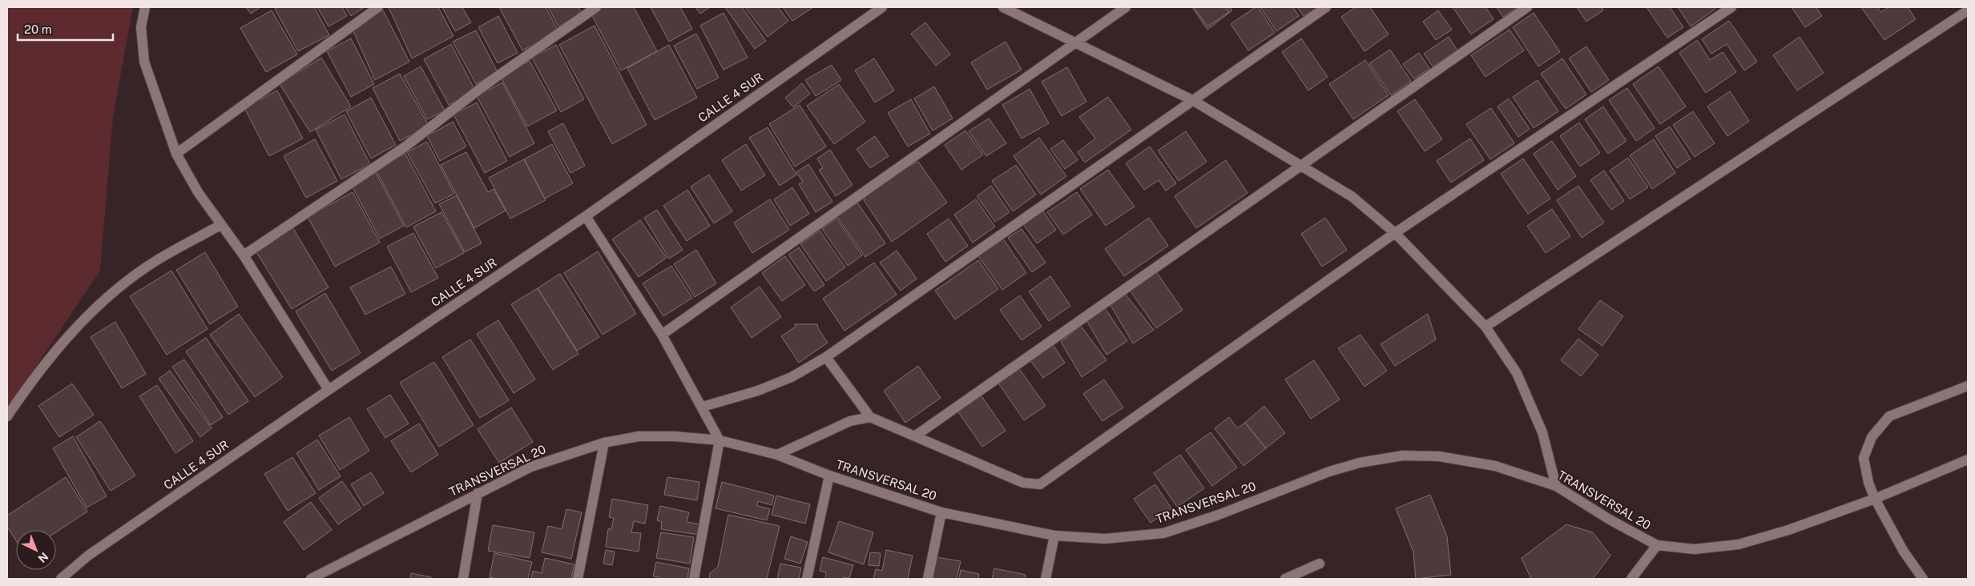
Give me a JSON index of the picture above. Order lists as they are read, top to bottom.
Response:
{
  "streets": {
    "street": ["CALLE 4 SUR", "TRANSVERSAL 20"]
  },
  "scale_bar": "20 m",
  "north": "bottom right"
}
